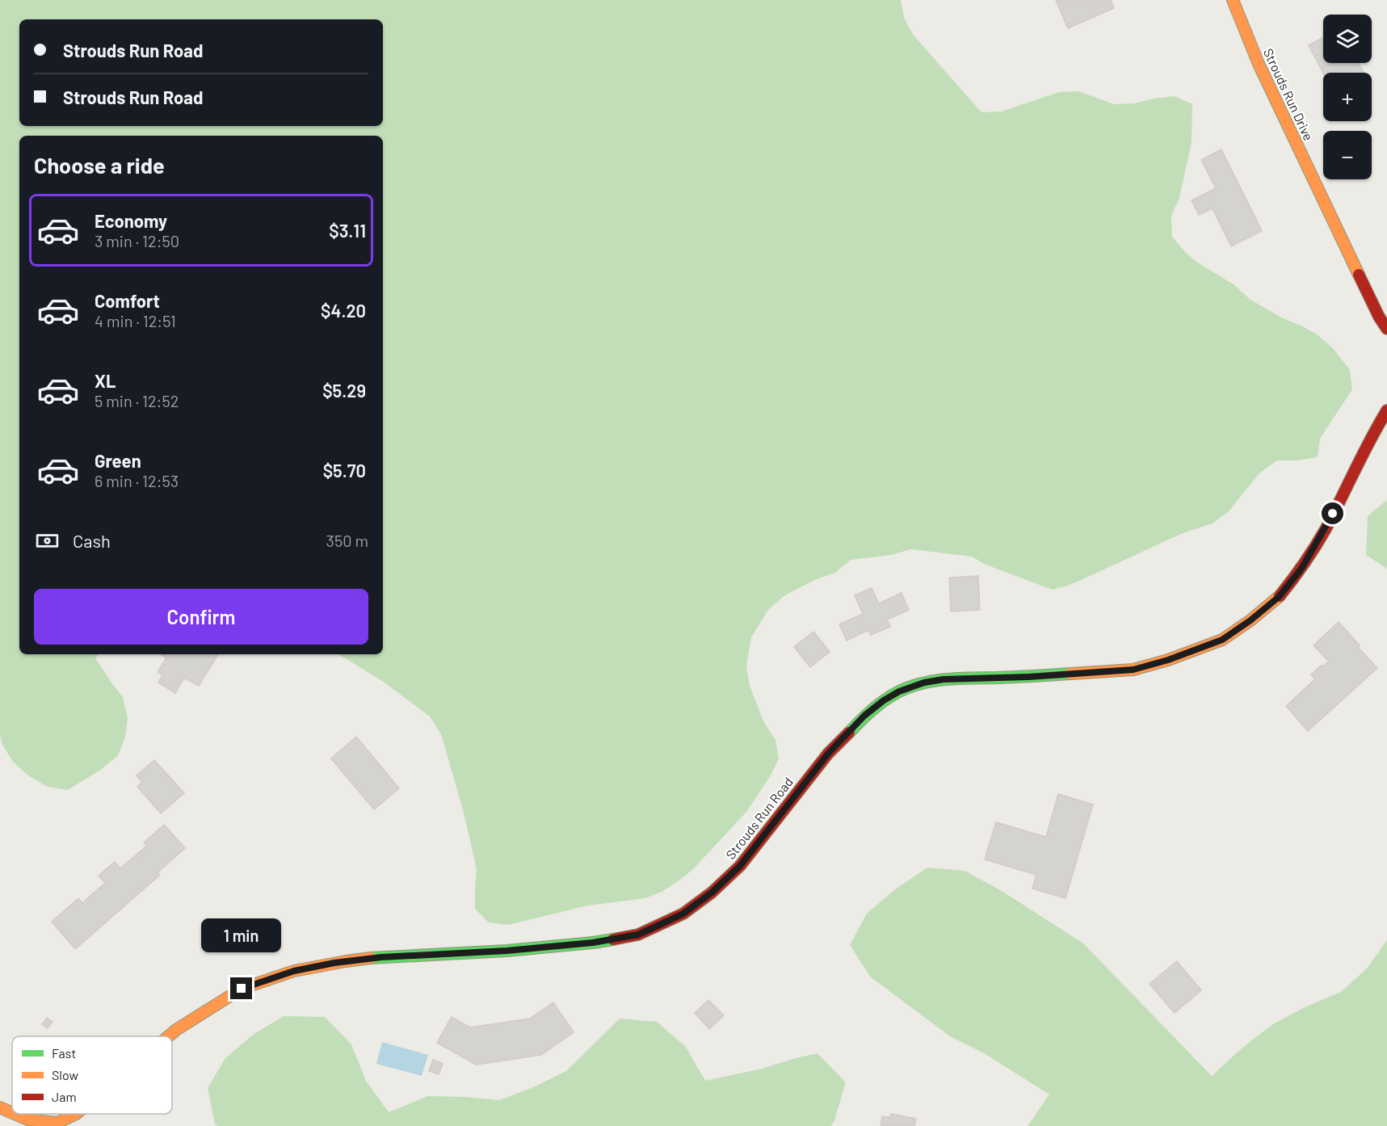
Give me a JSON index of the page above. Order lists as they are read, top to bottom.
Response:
{
  "streets": {
    "street": ["Strouds Run Drive", "Strouds Run Road"]
  },
  "legend": ["Fast", "Slow", "Jam"],
  "page": {
    "map_buttons": ["+", "−"],
    "banner": ["Strouds Run Road", "Strouds Run Road"],
    "heading": "Choose a ride",
    "list": [
      {
        "name": "Economy",
        "note": "3 min · 12:50",
        "value": "$3.11"
      },
      {
        "name": "Comfort",
        "note": "4 min · 12:51",
        "value": "$4.20"
      },
      {
        "name": "XL",
        "note": "5 min · 12:52",
        "value": "$5.29"
      },
      {
        "name": "Green",
        "note": "6 min · 12:53",
        "value": "$5.70"
      }
    ],
    "pay": ["Cash", "350 m"],
    "buttons": "Confirm",
    "bubble": "1 min"
  }
}
